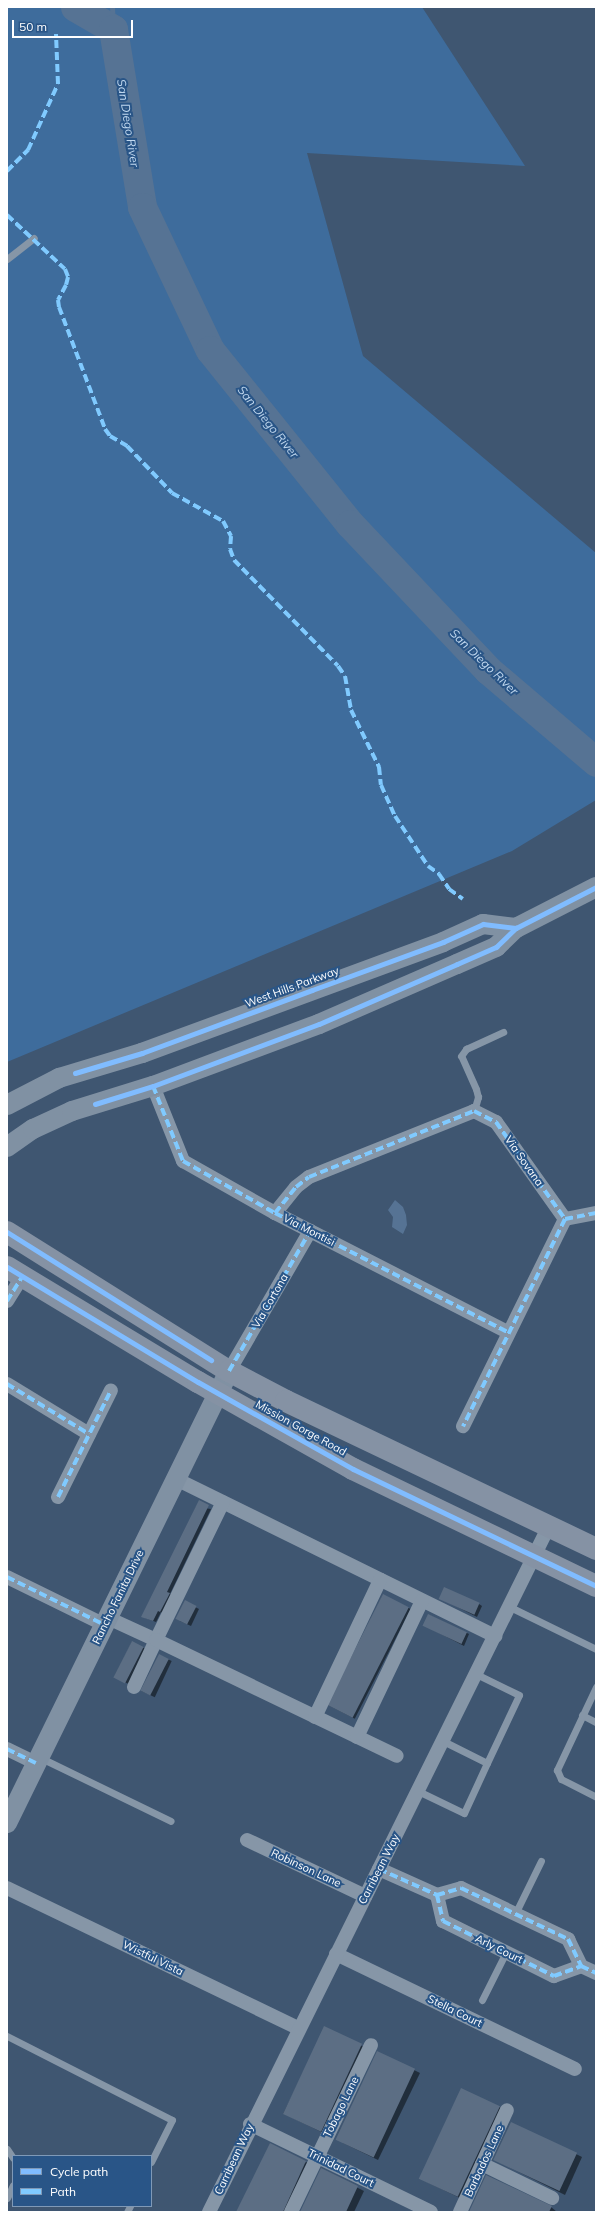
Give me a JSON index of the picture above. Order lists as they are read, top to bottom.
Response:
{
  "streets": {
    "main road": ["West Hills Parkway", "Mission Gorge Road", "Rancho Fanita Drive"],
    "street": [
      "Via Sovana",
      "Via Montisi",
      "Via Cortona",
      "Robinson Lane",
      "Carribean Way",
      "Arly Court",
      "Wistful Vista",
      "Stella Court",
      "Tobago Lane",
      "Barbados Lane",
      "Trinidad Court"
    ]
  },
  "crossings": [
    ["Via Montisi", "Via Cortona"],
    ["Via Cortona", "Mission Gorge Road"],
    ["Via Cortona", "Rancho Fanita Drive"],
    ["Mission Gorge Road", "Rancho Fanita Drive"],
    ["Mission Gorge Road", "Carribean Way"],
    ["Robinson Lane", "Carribean Way"],
    ["Carribean Way", "Wistful Vista"],
    ["Carribean Way", "Stella Court"],
    ["Carribean Way", "Trinidad Court"],
    ["Tobago Lane", "Trinidad Court"]
  ],
  "water": ["San Diego River"],
  "legend": ["Cycle path", "Path"],
  "scale_bar": "50 m"
}
